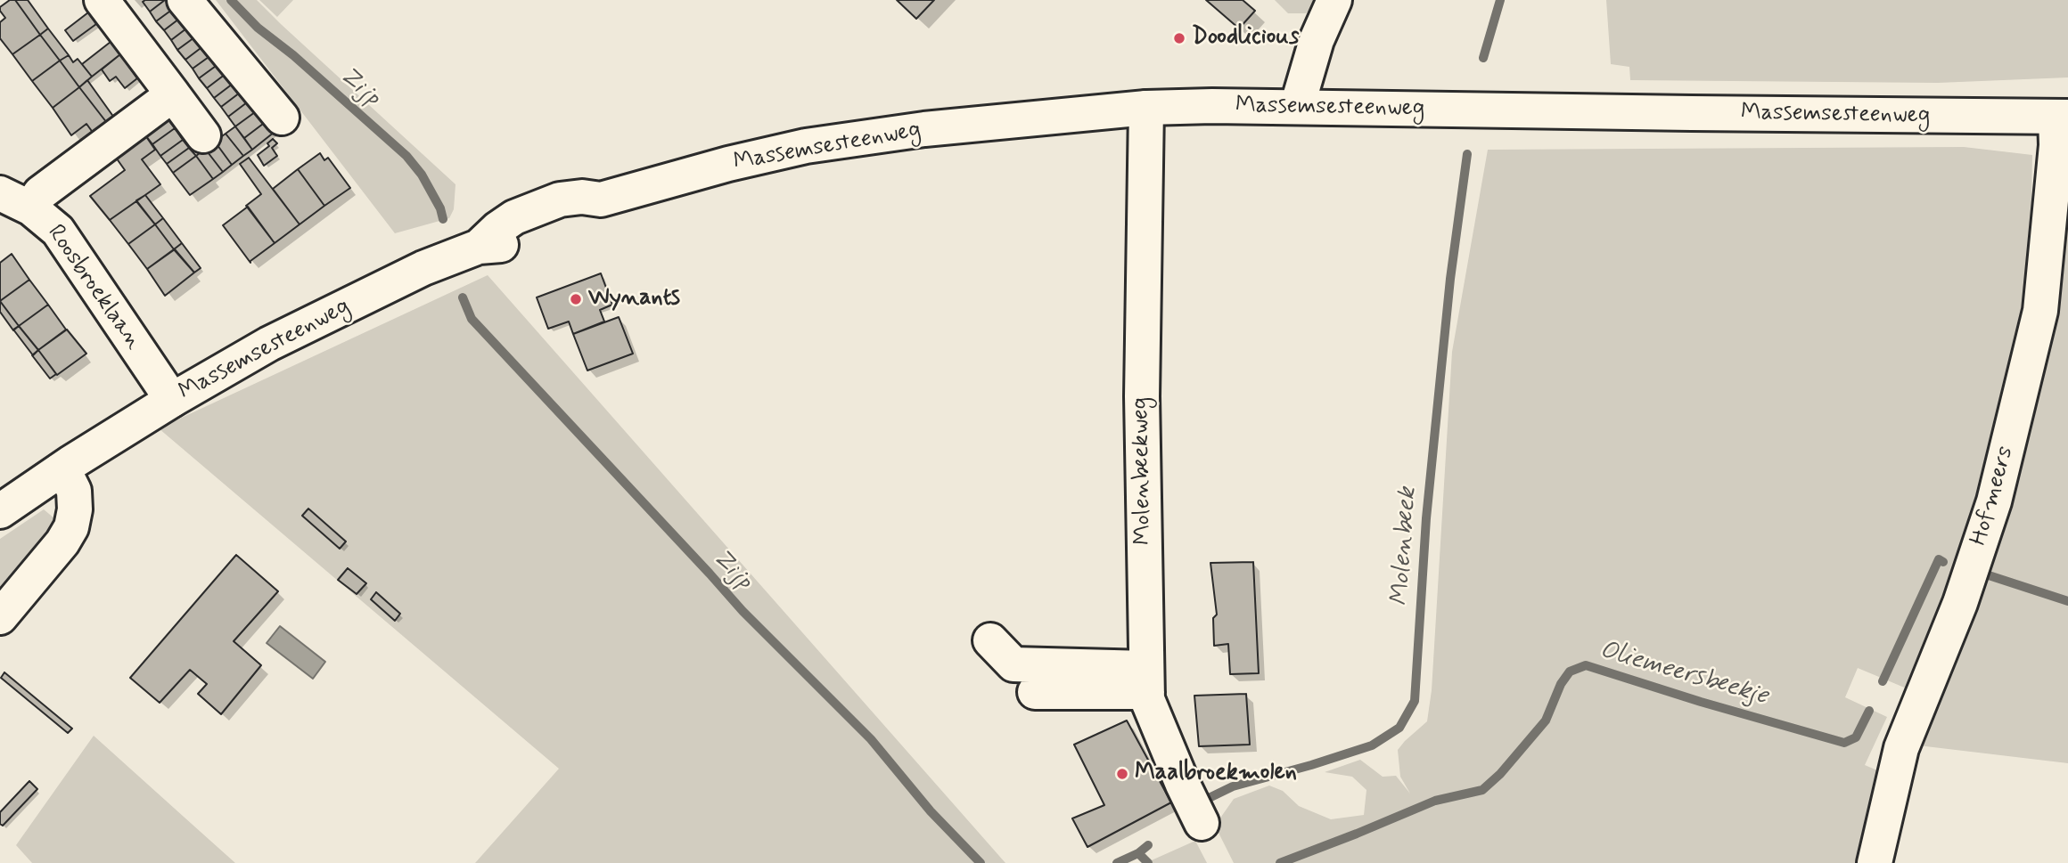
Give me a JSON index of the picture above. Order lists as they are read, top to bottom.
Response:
{
  "streets": {
    "street": [
      "Massemsesteenweg",
      "Roosbroeklaan",
      "Molenbeekweg",
      "Hofmeers"
    ]
  },
  "crossings": [
    ["Massemsesteenweg", "Roosbroeklaan"],
    ["Massemsesteenweg", "Molenbeekweg"],
    ["Massemsesteenweg", "Hofmeers"]
  ],
  "water": ["Zijp", "Molenbeek", "Oliemeersbeekje"],
  "places": ["Doodlicious", "Wynants", "Maalbroekmolen"]
}
